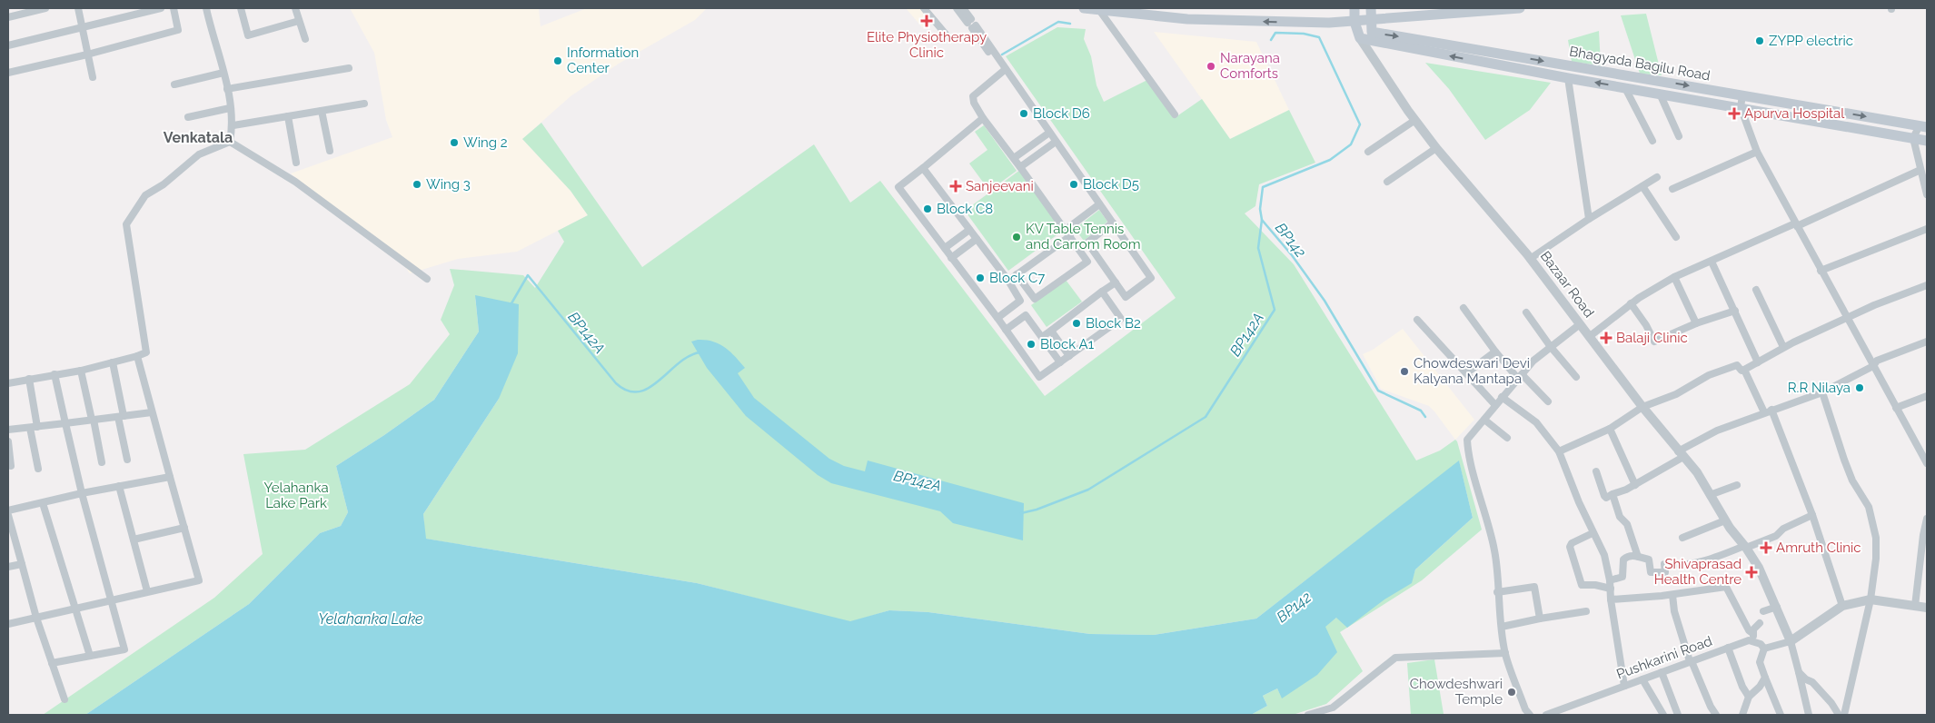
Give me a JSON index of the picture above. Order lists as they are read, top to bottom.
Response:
{
  "streets": {
    "main road": ["Bhagyada Bagilu Road"],
    "street": ["Bazaar Road", "Pushkarini Road"]
  },
  "crossings": [
    ["Bhagyada Bagilu Road", "Bazaar Road"]
  ],
  "districts": ["Venkatala"],
  "water": ["BP142", "BP142A", "Yelahanka Lake"],
  "parks": ["Yelahanka Lake Park"],
  "places": {
    "health": [
      "Elite Physiotherapy Clinic",
      "Apurva Hospital",
      "Sanjeevani",
      "Balaji Clinic",
      "Amruth Clinic",
      "Shivaprasad Health Centre"
    ],
    "other": [
      "ZYPP electric",
      "Information Center",
      "Narayana Comforts",
      "Block D6",
      "Wing 2",
      "Wing 3",
      "Block D5",
      "Block C8",
      "KV Table Tennis and Carrom Room",
      "Block C7",
      "Block B2",
      "Block A1",
      "Chowdeswari Devi Kalyana Mantapa",
      "R.R Nilaya",
      "Chowdeshwari Temple"
    ]
  }
}
